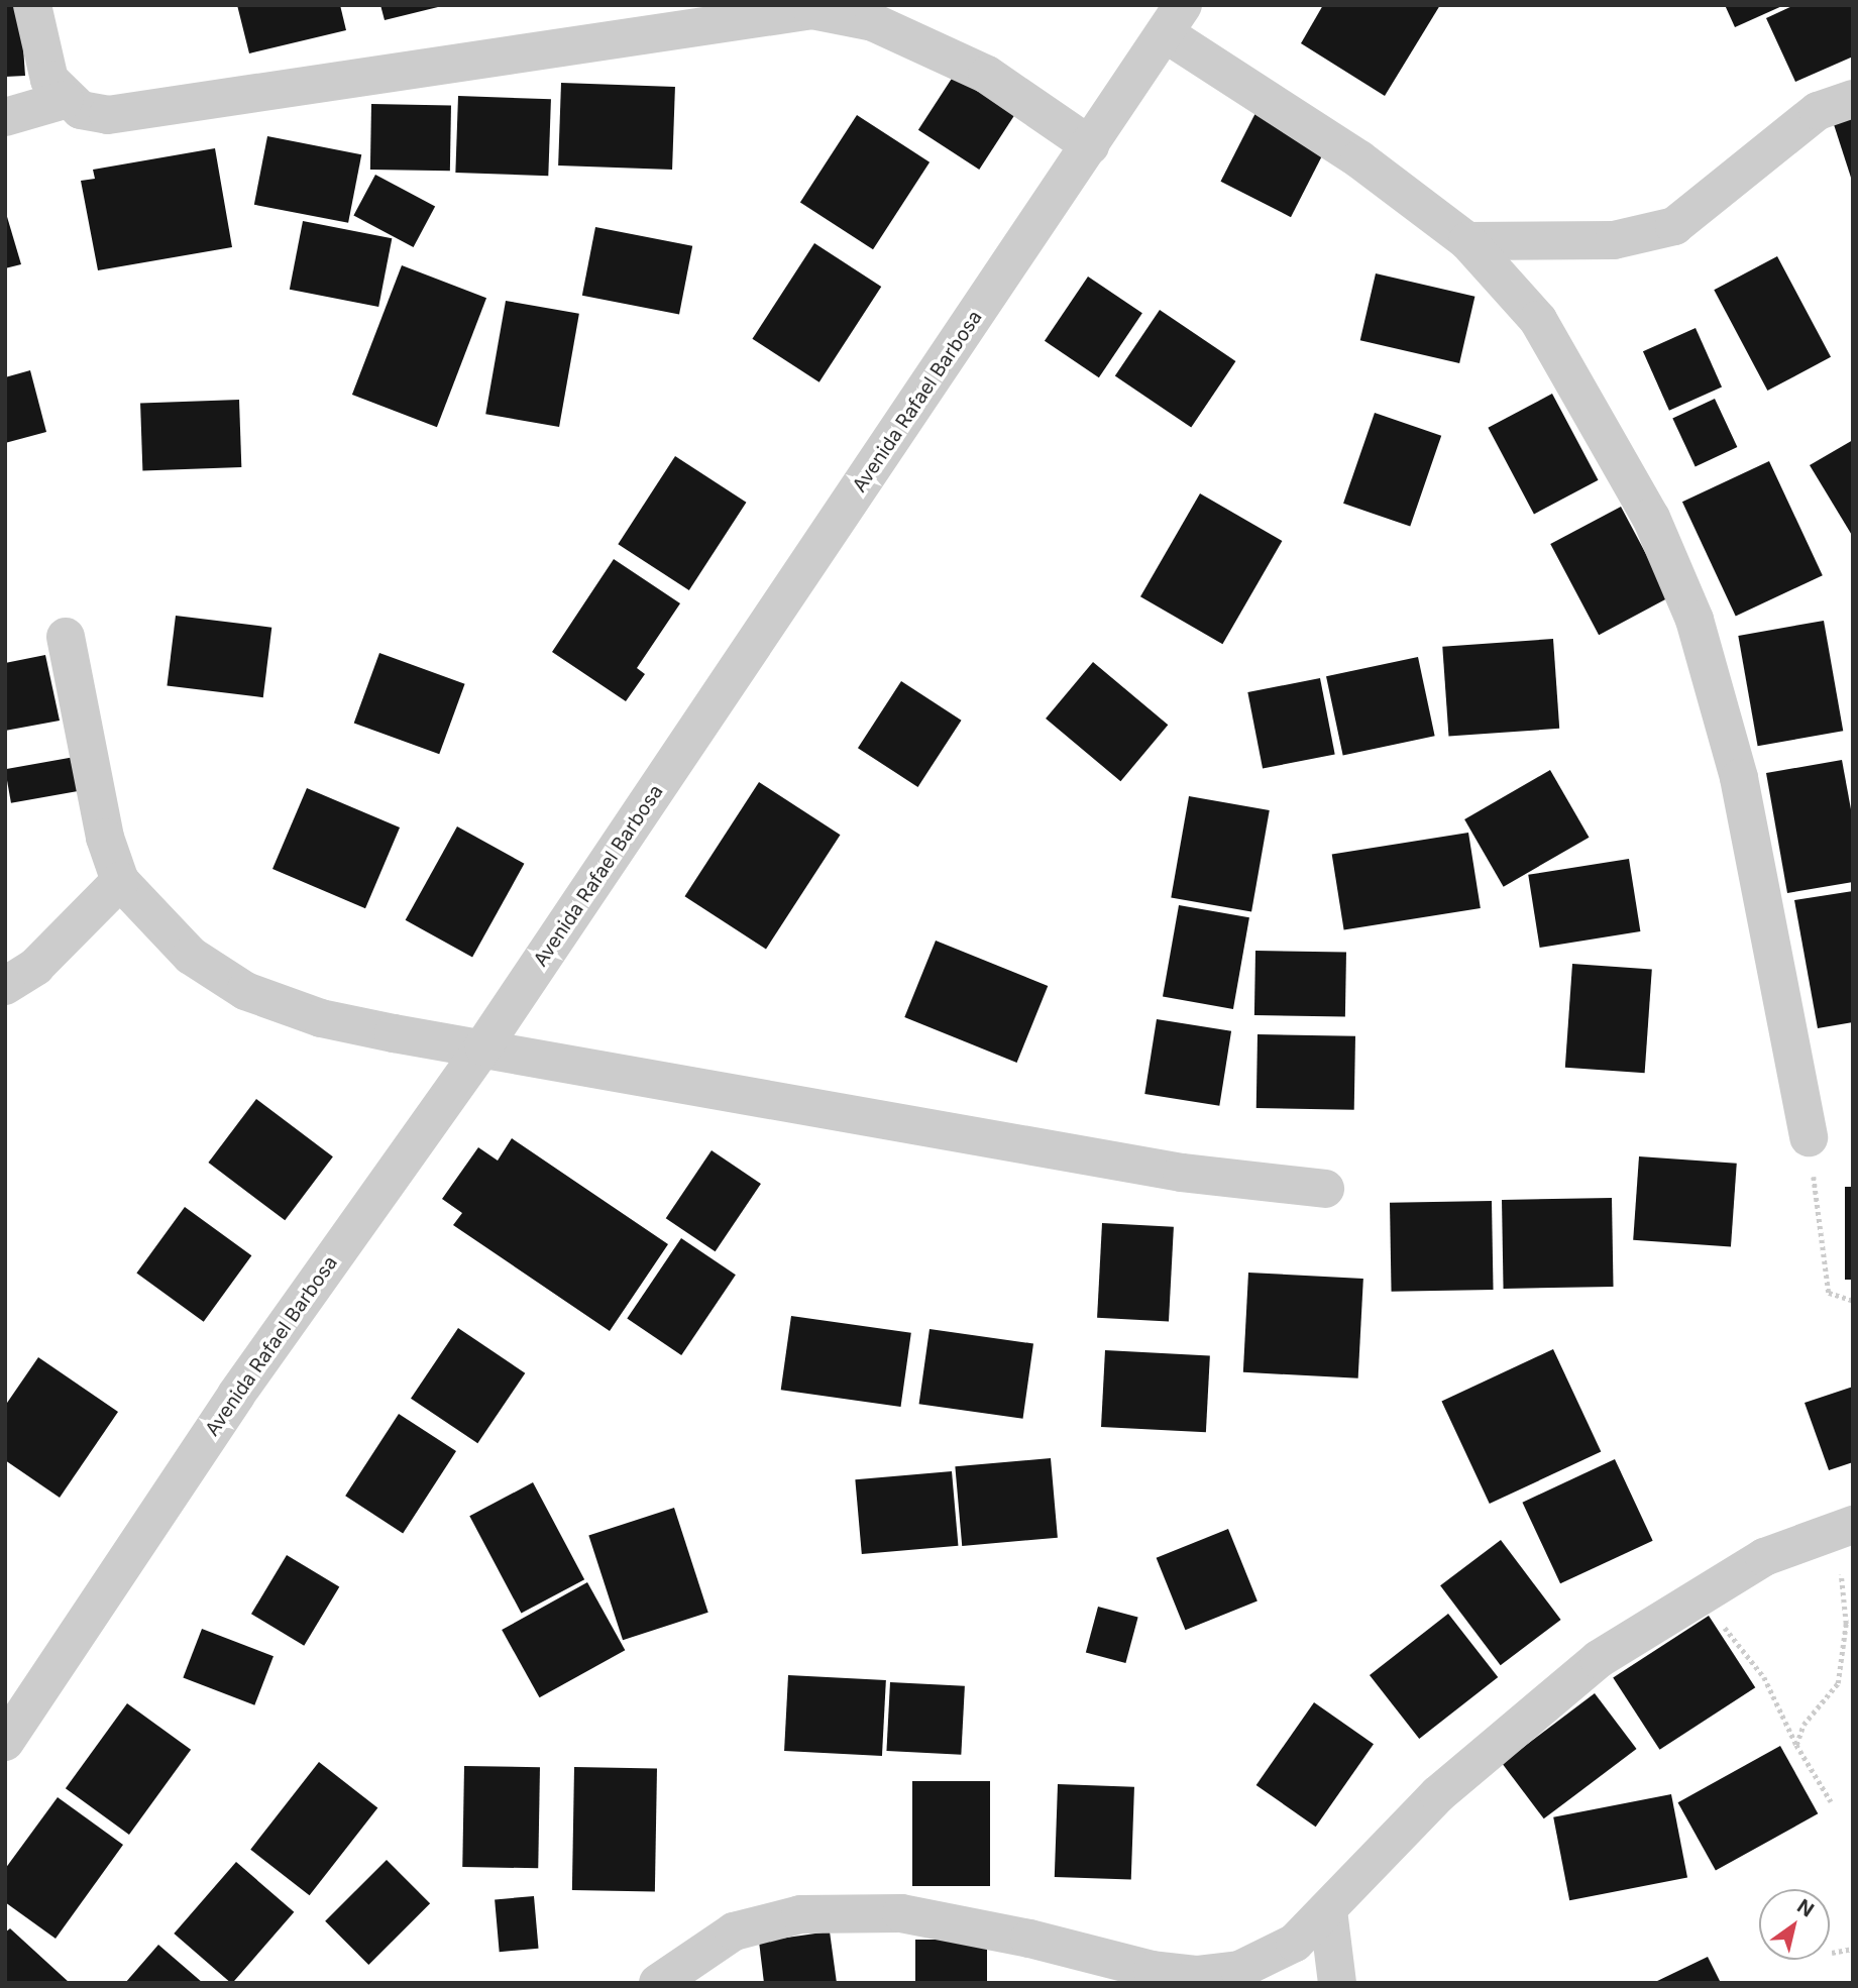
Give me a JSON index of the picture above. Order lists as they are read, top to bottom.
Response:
{
  "streets": {
    "street": ["Avenida Rafael Barbosa"]
  },
  "north": "top right"
}
